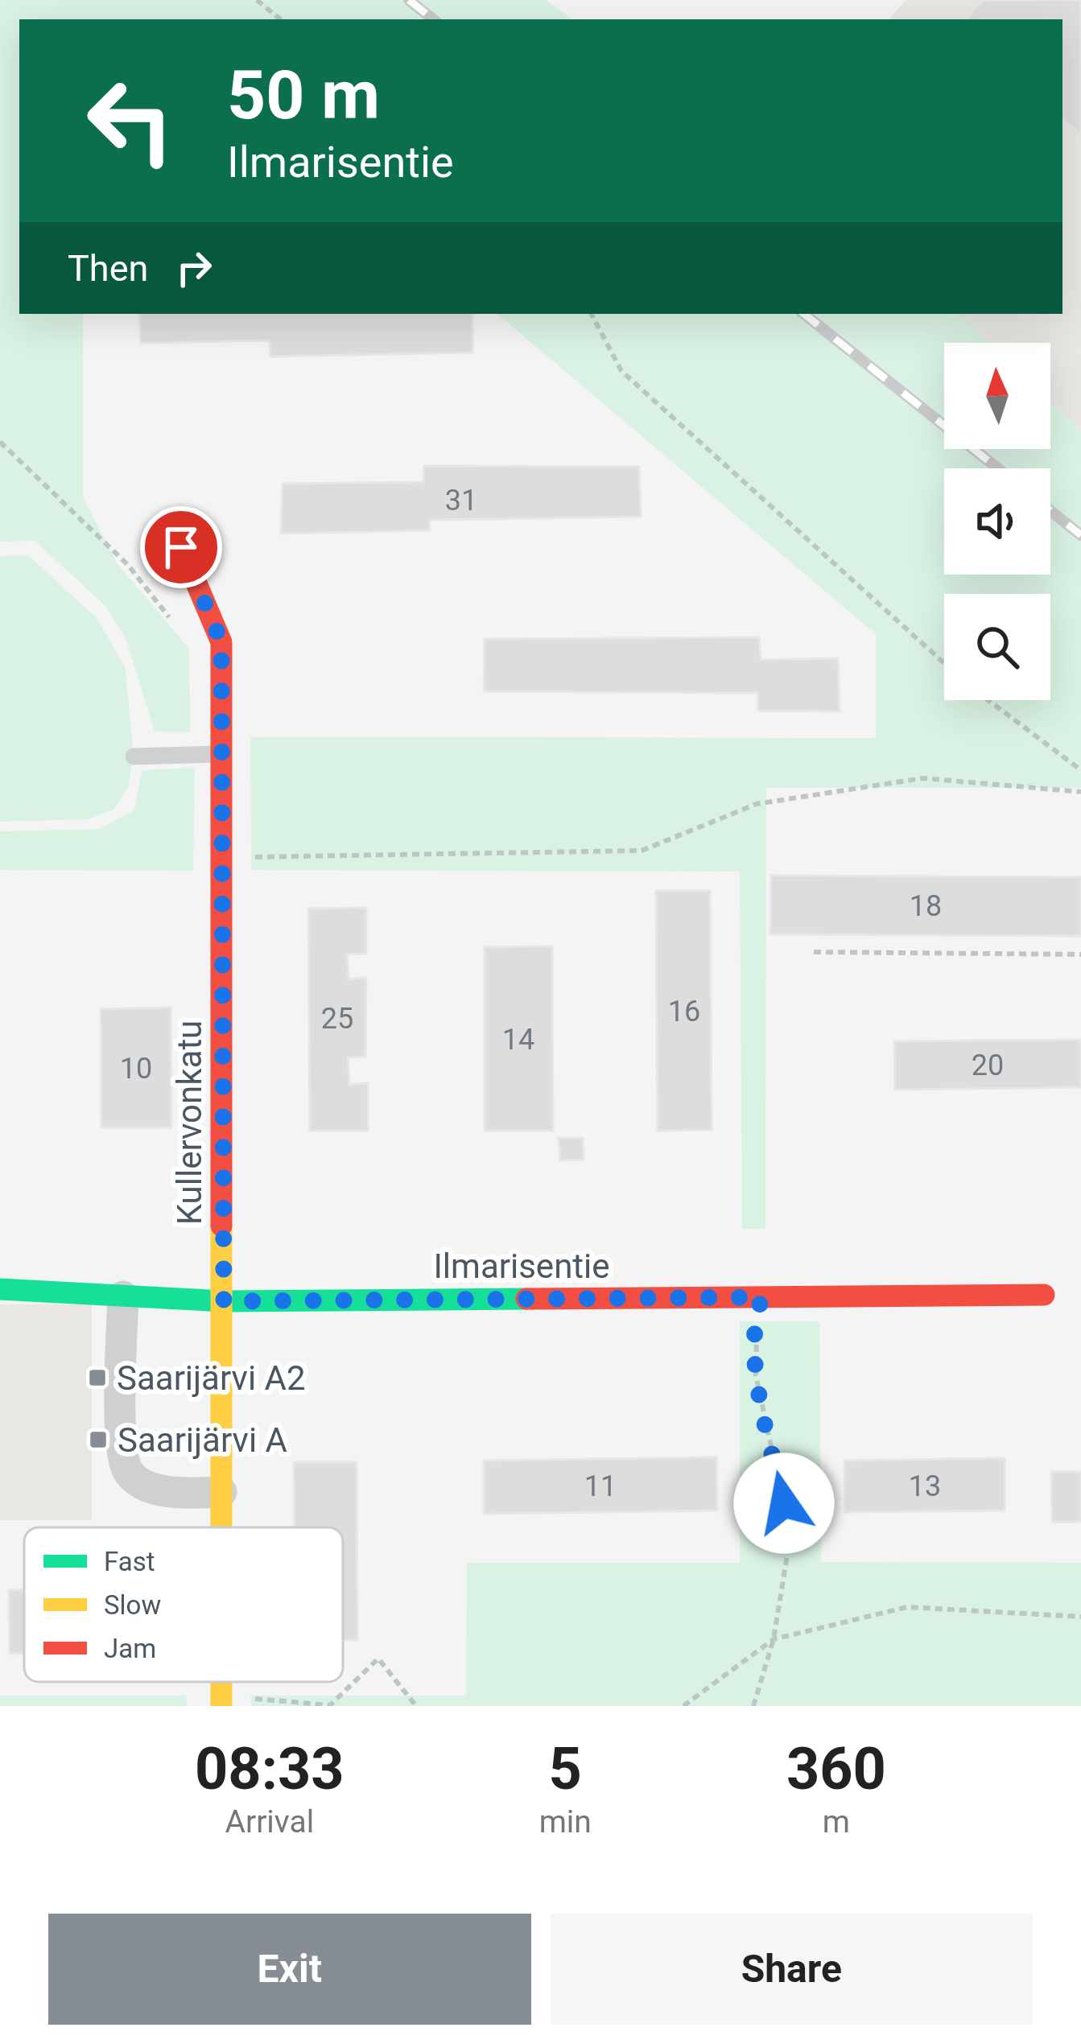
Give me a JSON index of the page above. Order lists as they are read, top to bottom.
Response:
{
  "streets": {
    "street": ["Kullervonkatu", "Ilmarisentie"]
  },
  "crossings": [
    ["Kullervonkatu", "Ilmarisentie"]
  ],
  "places": {
    "transit": ["Saarijärvi A2", "Saarijärvi A"]
  },
  "house_numbers": [
    "31",
    "18",
    "16",
    "25",
    "14",
    "20",
    "10",
    "11",
    "13"
  ],
  "legend": ["Fast", "Slow", "Jam"],
  "north": "top",
  "page": {
    "turn": ["50 m", "Ilmarisentie"],
    "then": "Then",
    "eta": [
      "08:33",
      "Arrival",
      "5",
      "min",
      "360",
      "m"
    ],
    "buttons": ["Exit", "Share"]
  }
}
